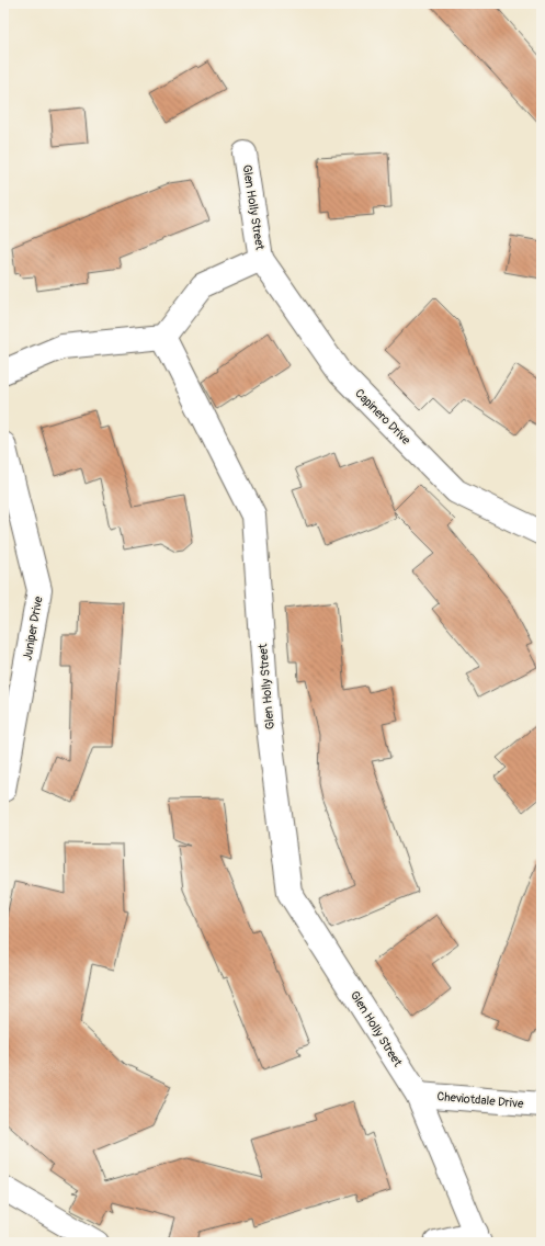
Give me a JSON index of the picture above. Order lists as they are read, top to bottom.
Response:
{
  "streets": {
    "street": [
      "Glen Holly Street",
      "Capinero Drive",
      "Juniper Drive",
      "Cheviotdale Drive"
    ]
  },
  "crossings": [
    ["Glen Holly Street", "Capinero Drive"],
    ["Glen Holly Street", "Cheviotdale Drive"]
  ]
}
